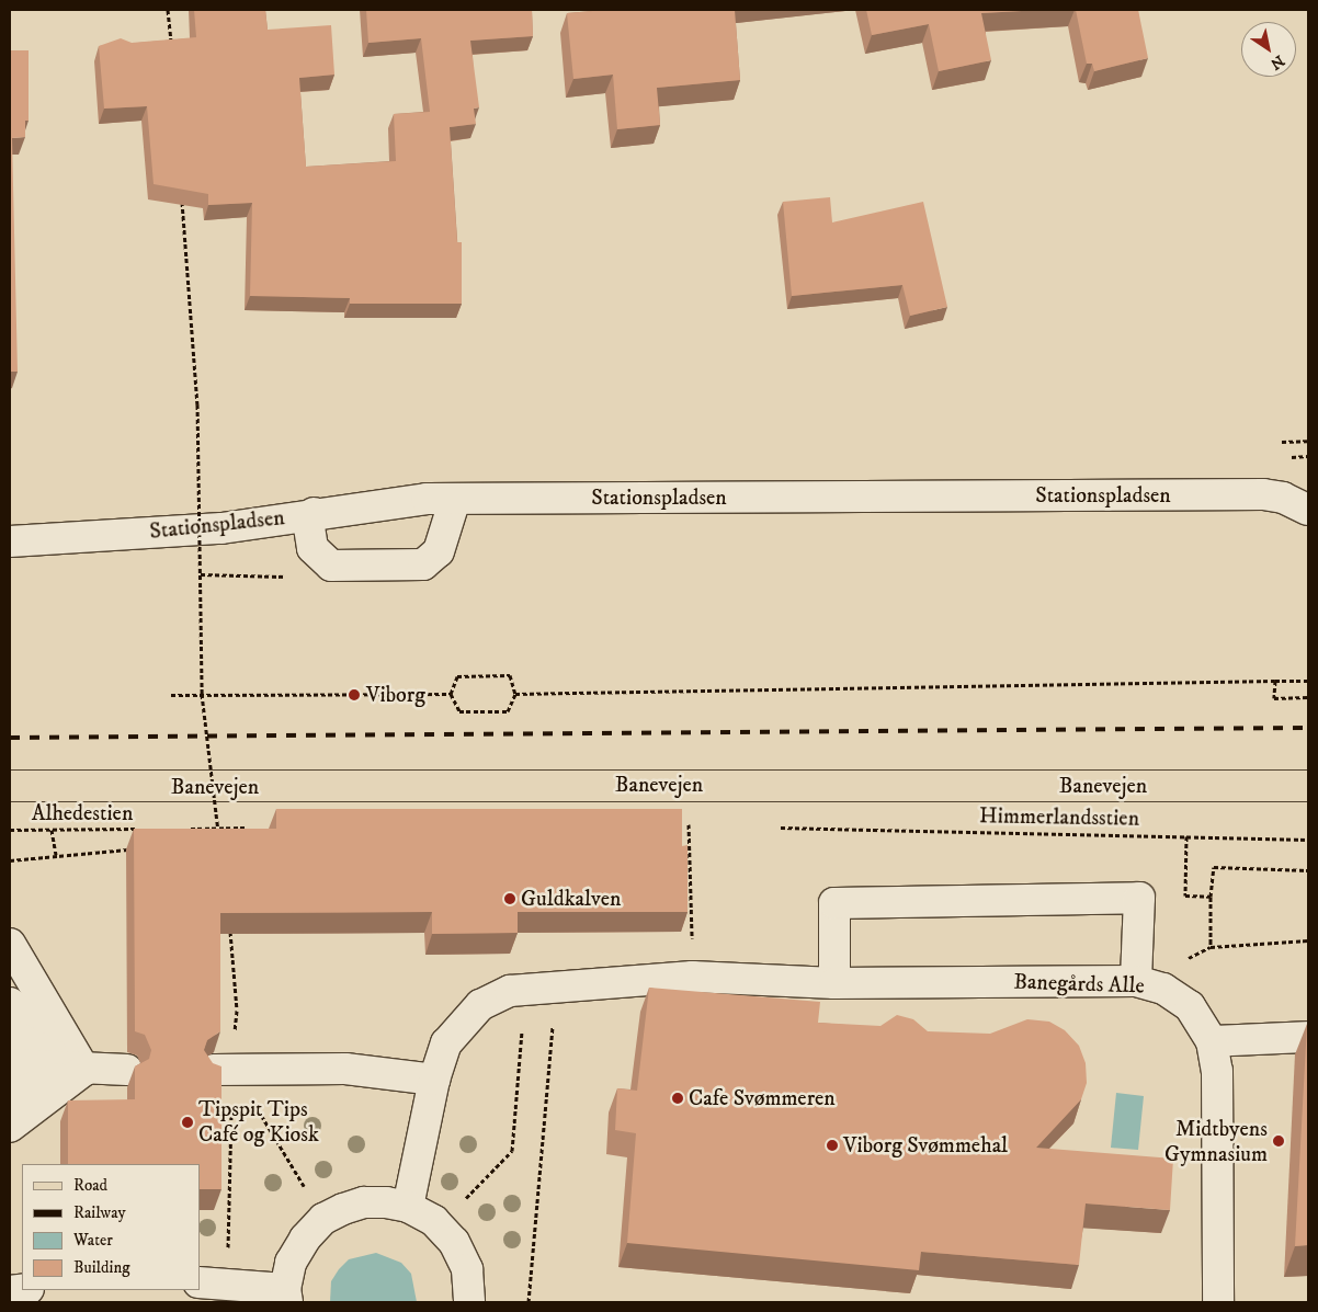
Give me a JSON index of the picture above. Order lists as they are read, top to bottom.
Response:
{
  "streets": {
    "main road": ["Banevejen"],
    "street": ["Stationspladsen", "Banegårds Alle"],
    "path": ["Alhedestien", "Himmerlandsstien"]
  },
  "places": [
    "Viborg",
    "Guldkalven",
    "Cafe Svømmeren",
    "Tipspit Tips Café og Kiosk",
    "Midtbyens Gymnasium",
    "Viborg Svømmehal"
  ],
  "legend": [
    "Road",
    "Railway",
    "Water",
    "Building"
  ],
  "north": "bottom right"
}
